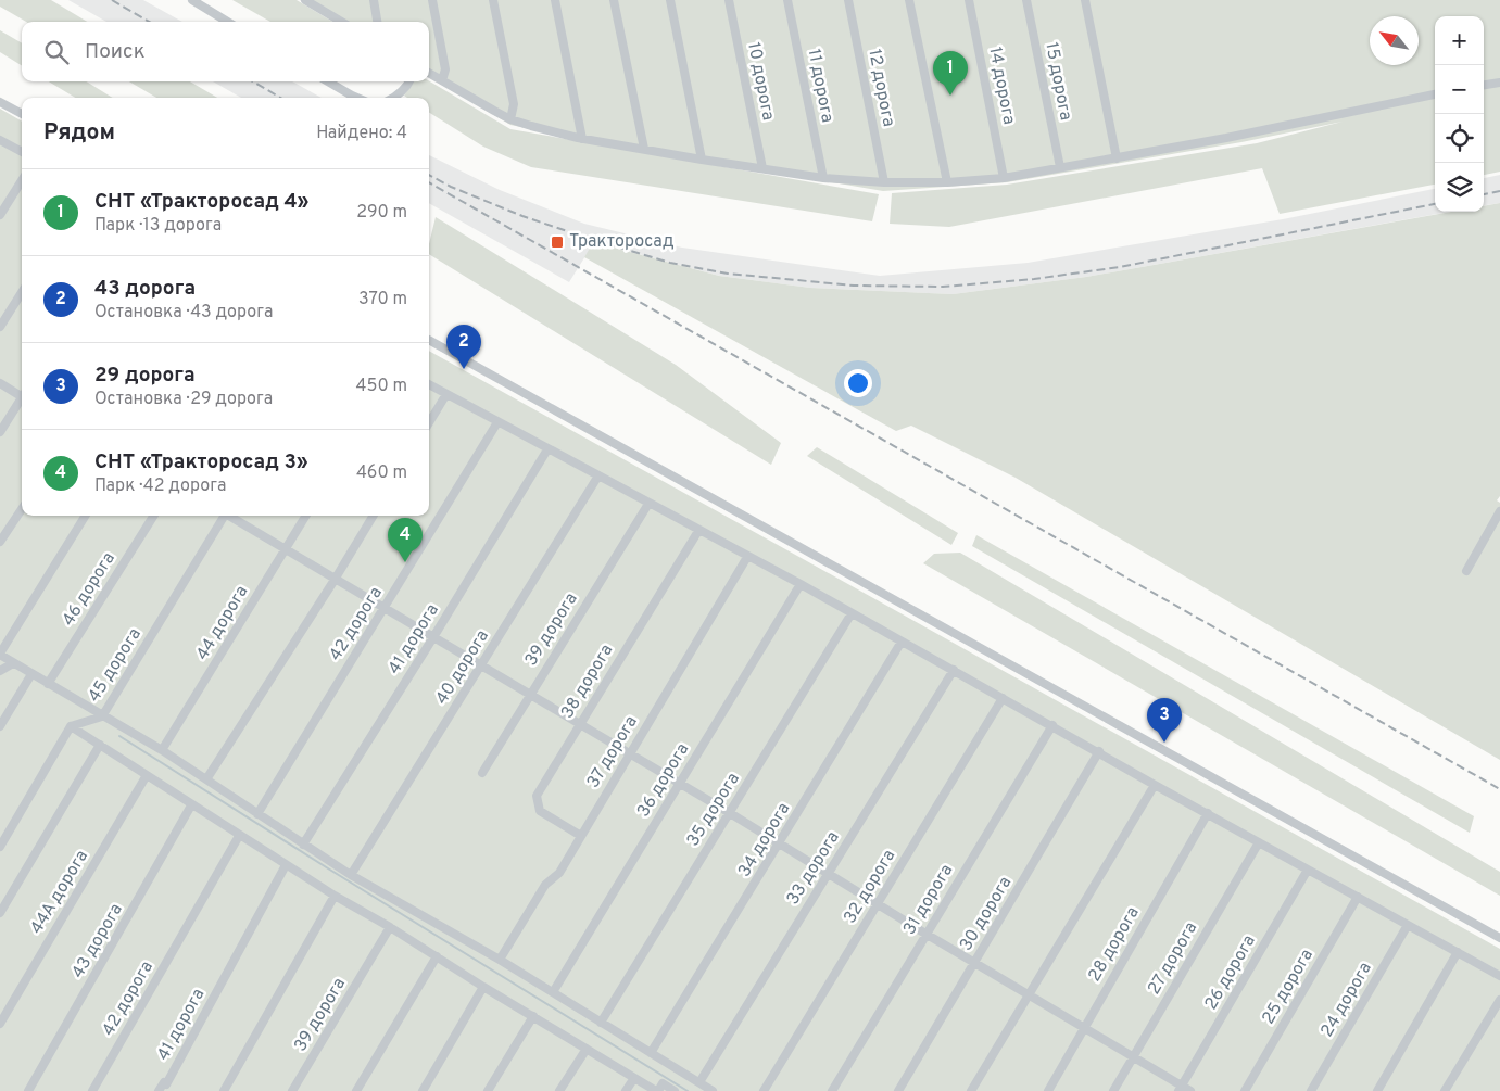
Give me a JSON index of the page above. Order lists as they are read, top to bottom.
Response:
{
  "streets": {
    "street": [
      "10 дорога",
      "15 дорога",
      "11 дорога",
      "14 дорога",
      "12 дорога",
      "46 дорога",
      "44 дорога",
      "42 дорога",
      "39 дорога",
      "41 дорога",
      "45 дорога",
      "40 дорога",
      "38 дорога",
      "37 дорога",
      "36 дорога",
      "35 дорога",
      "34 дорога",
      "33 дорога",
      "32 дорога",
      "44А дорога",
      "31 дорога",
      "30 дорога",
      "43 дорога",
      "28 дорога",
      "27 дорога",
      "26 дорога",
      "25 дорога",
      "24 дорога"
    ]
  },
  "crossings": [
    ["38 дорога", "37 дорога"]
  ],
  "places": {
    "transit": ["Тракторосад"]
  },
  "north": "top left",
  "page": {
    "map_buttons": ["+", "−"],
    "search": "Поиск",
    "pins": [
      "1",
      "2",
      "4",
      "3"
    ],
    "heading": ["Рядом", "Найдено: 4"],
    "list": [
      {
        "mark": "1",
        "name": "СНТ «Тракторосад 4»",
        "note": "Парк · 13 дорога",
        "value": "290 m"
      },
      {
        "mark": "2",
        "name": "43 дорога",
        "note": "Остановка · 43 дорога",
        "value": "370 m"
      },
      {
        "mark": "3",
        "name": "29 дорога",
        "note": "Остановка · 29 дорога",
        "value": "450 m"
      },
      {
        "mark": "4",
        "name": "СНТ «Тракторосад 3»",
        "note": "Парк · 42 дорога",
        "value": "460 m"
      }
    ]
  }
}
